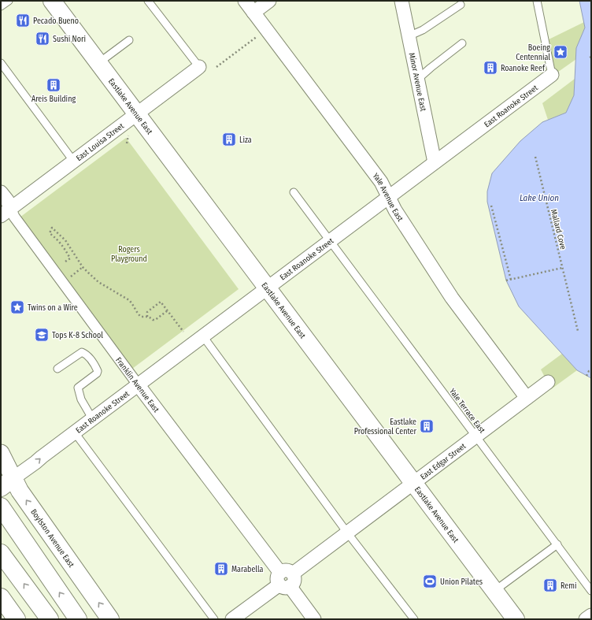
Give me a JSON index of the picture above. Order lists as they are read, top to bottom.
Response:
{
  "streets": {
    "main road": ["Eastlake Avenue East", "Boylston Avenue East"],
    "street": [
      "Minor Avenue East",
      "East Roanoke Street",
      "East Louisa Street",
      "Yale Avenue East",
      "Franklin Avenue East",
      "East Edgar Street"
    ],
    "lane": ["Yale Terrace East"],
    "path": ["Mallard Cove"]
  },
  "crossings": [
    ["Minor Avenue East", "East Roanoke Street"],
    ["East Roanoke Street", "Eastlake Avenue East"],
    ["East Roanoke Street", "Yale Avenue East"],
    ["East Roanoke Street", "Franklin Avenue East"],
    ["East Roanoke Street", "Yale Terrace East"],
    ["East Roanoke Street", "Boylston Avenue East"],
    ["Eastlake Avenue East", "East Louisa Street"],
    ["Eastlake Avenue East", "East Edgar Street"],
    ["East Louisa Street", "Franklin Avenue East"],
    ["Yale Avenue East", "East Edgar Street"],
    ["Franklin Avenue East", "East Edgar Street"],
    ["Yale Terrace East", "East Edgar Street"]
  ],
  "one_way": ["Boylston Avenue East"],
  "water": ["Lake Union"],
  "parks": ["Rogers Playground"],
  "places": {
    "restaurant": ["Pecado Bueno", "Sushi Nori"],
    "place": ["Boeing Centennial", "Twins on a Wire"],
    "building": [
      "Roanoke Reef",
      "Areis Building",
      "Liza",
      "Eastlake Professional Center",
      "Marabella",
      "Remi"
    ],
    "school or university": ["Tops K-8 School"],
    "sports": ["Union Pilates"]
  }
}
